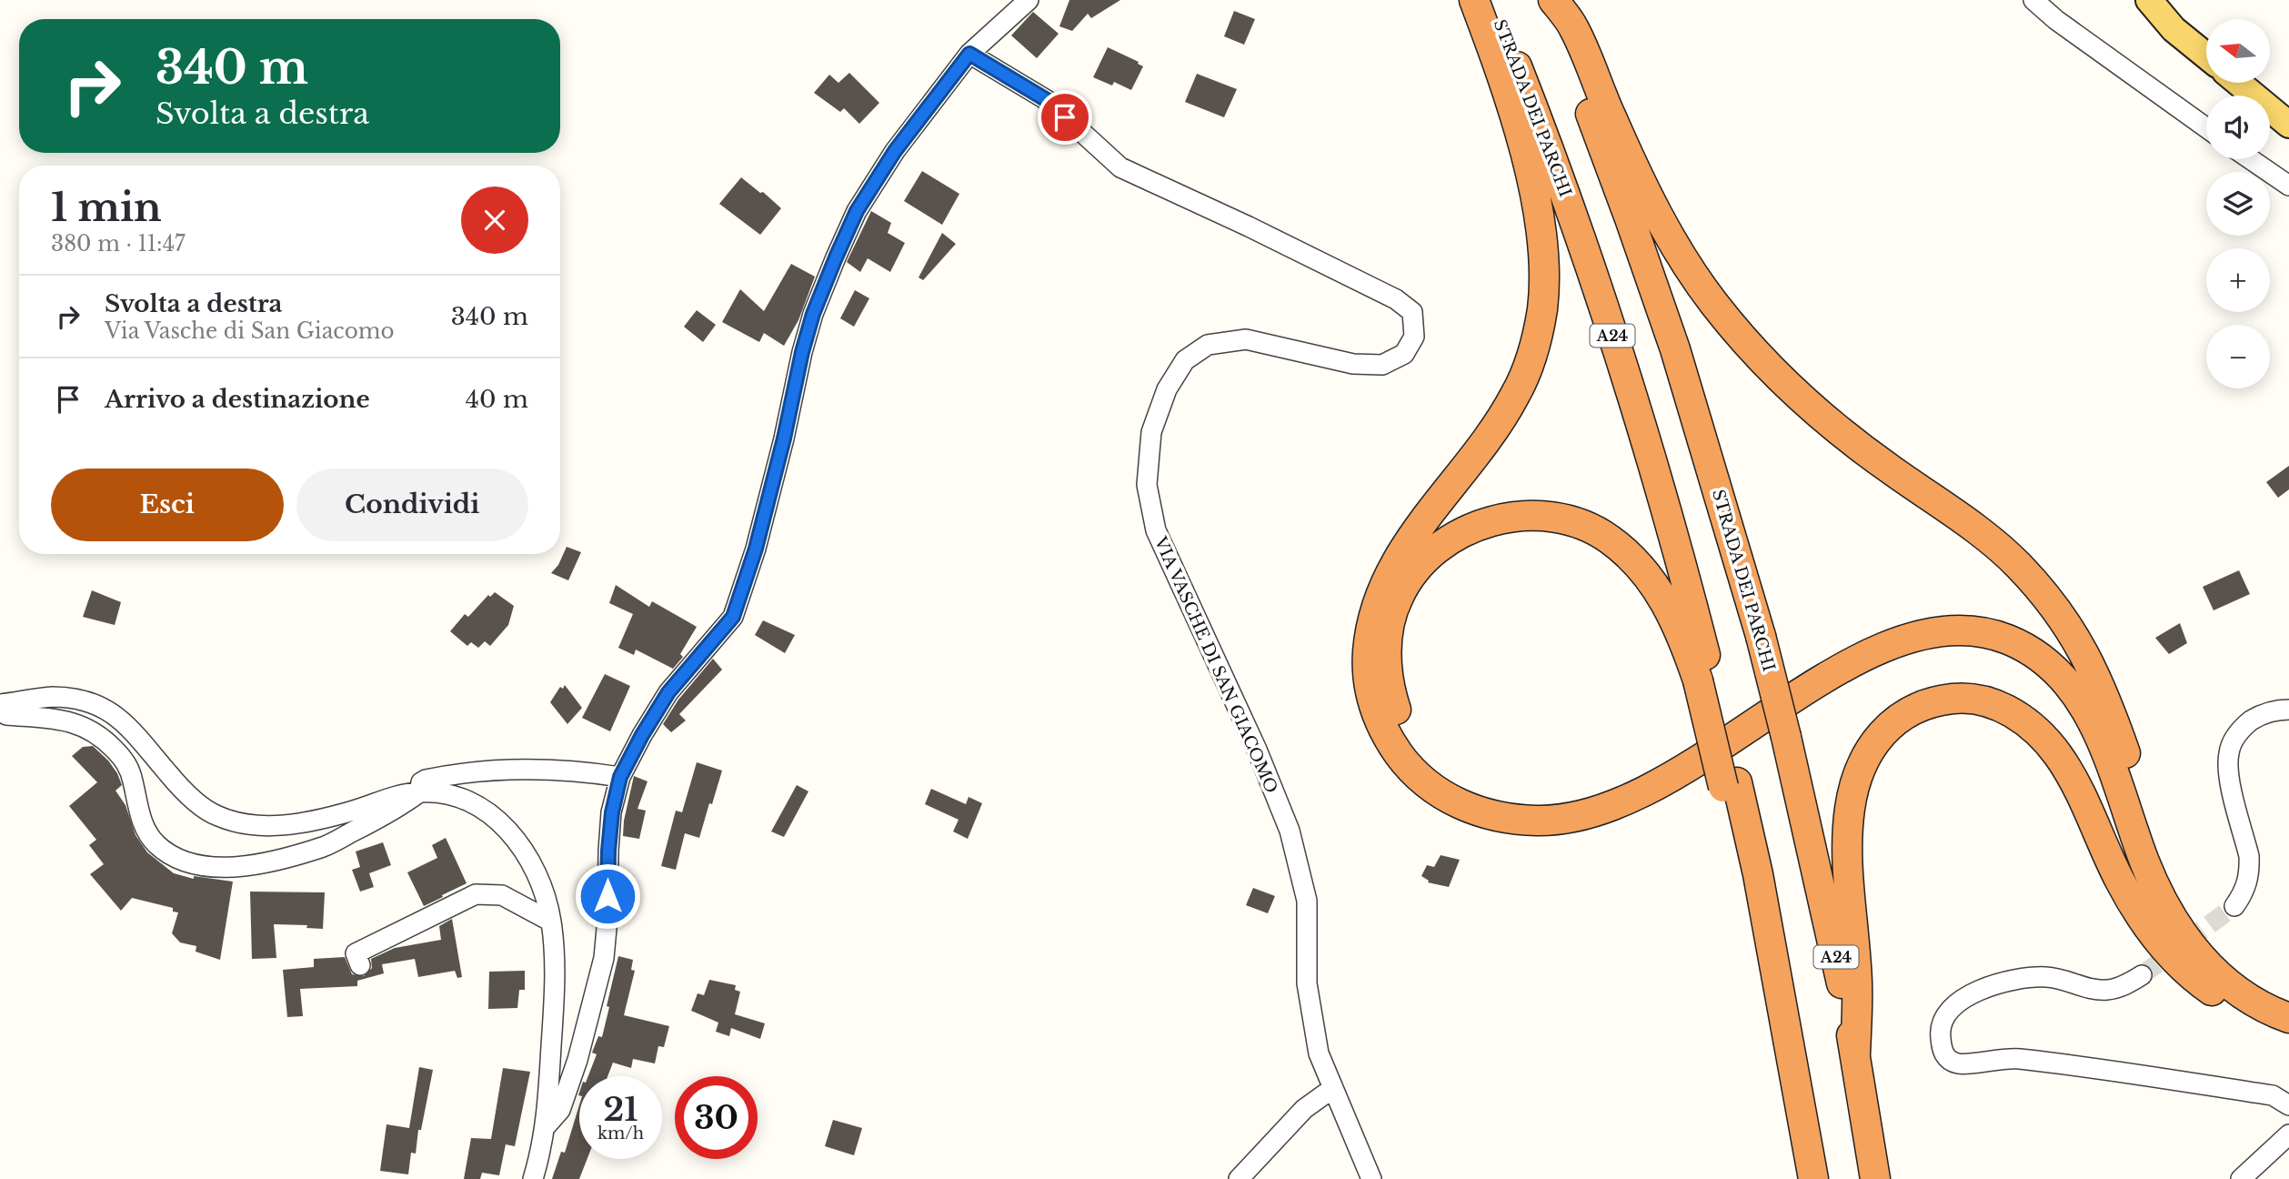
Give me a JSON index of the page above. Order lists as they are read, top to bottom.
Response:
{
  "streets": {
    "highway": ["STRADA DEI PARCHI", "A24"],
    "street": ["VIA VASCHE DI SAN GIACOMO"]
  },
  "north": "left",
  "page": {
    "map_buttons": ["+", "−"],
    "turn": ["340 m", "Svolta a destra"],
    "heading": ["1 min", "380 m · 11:47"],
    "list": [
      {
        "name": "Svolta a destra",
        "note": "Via Vasche di San Giacomo",
        "value": "340 m"
      },
      {
        "name": "Arrivo a destinazione",
        "value": "40 m"
      }
    ],
    "buttons": ["Esci", "Condividi"],
    "speed": "21 km/h",
    "limit": "30"
  }
}
